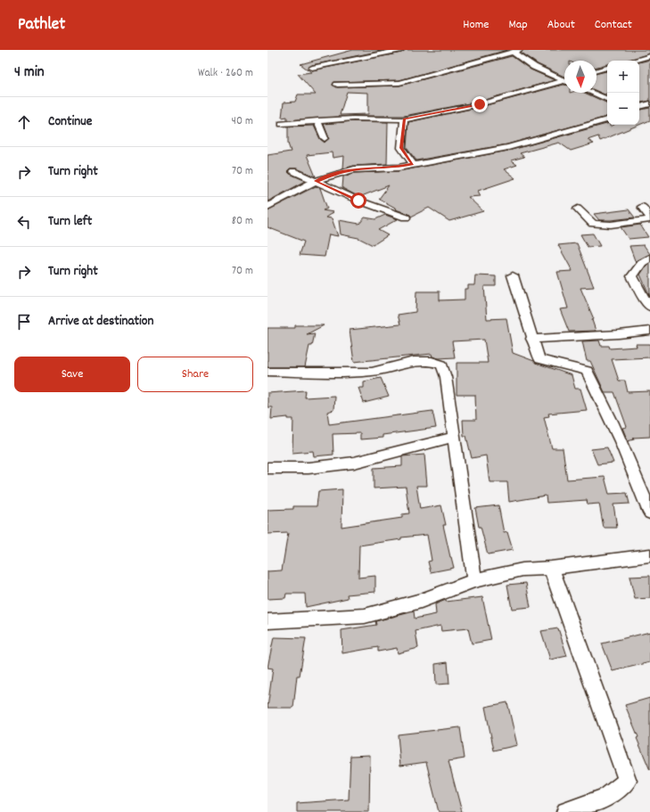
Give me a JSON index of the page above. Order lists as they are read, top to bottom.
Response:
{
  "north": "bottom",
  "page": {
    "header": "Pathlet",
    "nav": [
      "Home",
      "Map",
      "About",
      "Contact"
    ],
    "heading": ["4 min", "Walk · 260 m"],
    "map_buttons": ["+", "−"],
    "list": [
      ["Continue", "40 m"],
      ["Turn right", "70 m"],
      ["Turn left", "80 m"],
      ["Turn right", "70 m"],
      "Arrive at destination"
    ],
    "buttons": ["Save", "Share"]
  }
}
